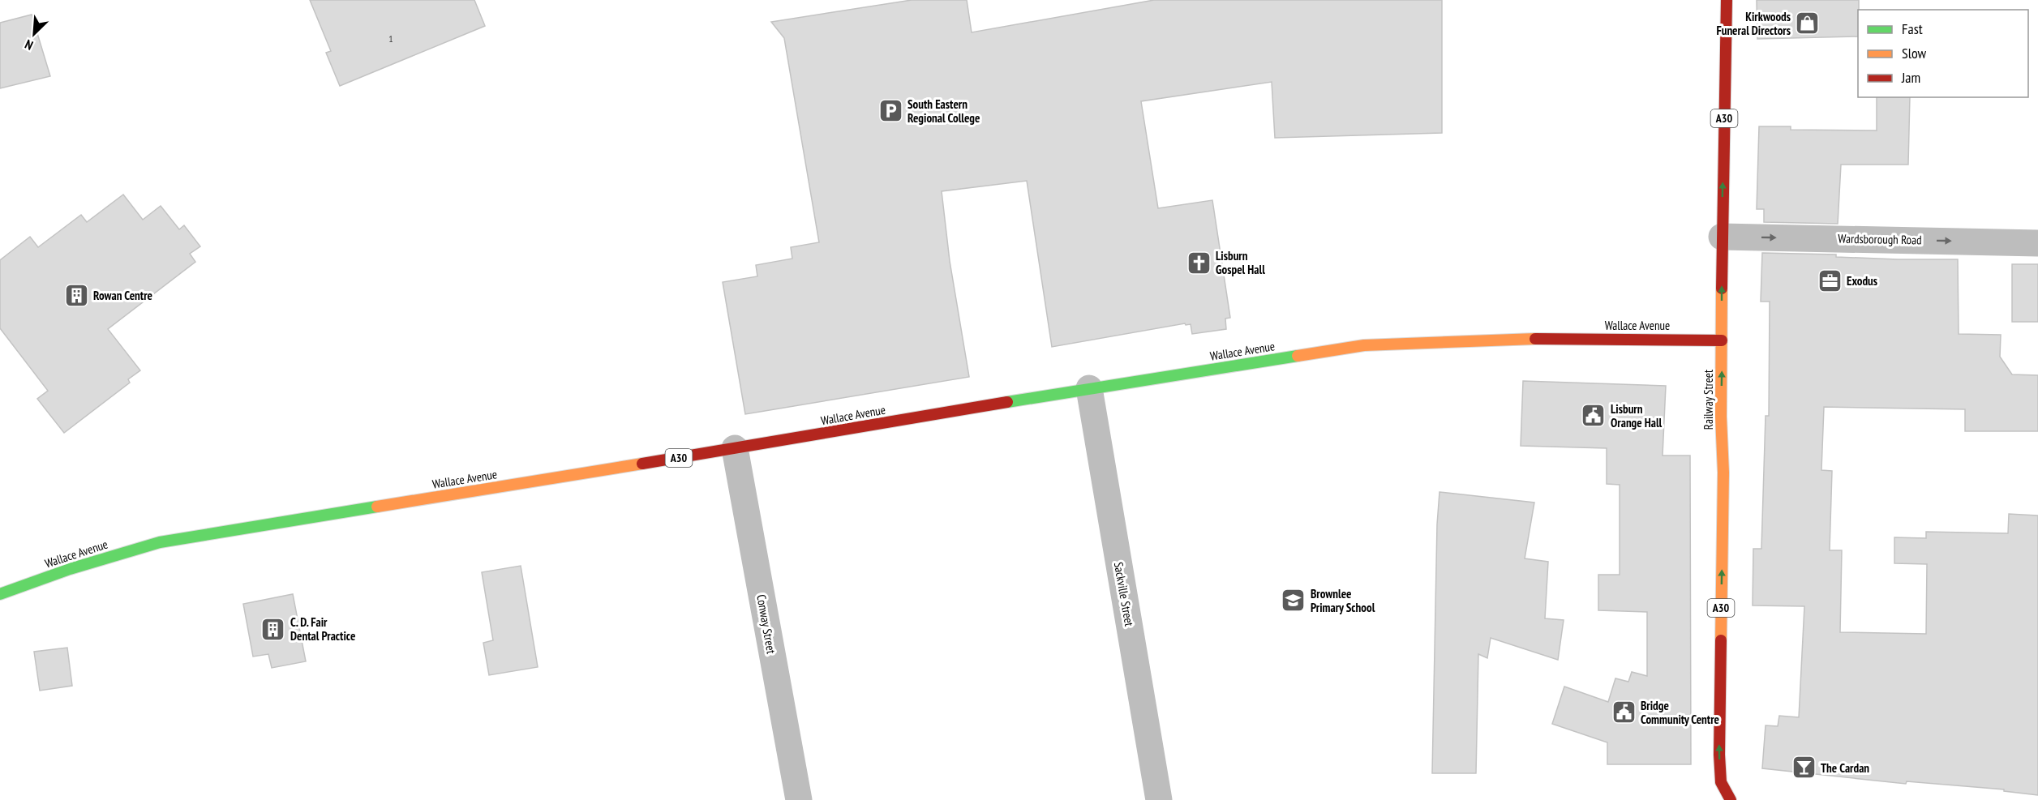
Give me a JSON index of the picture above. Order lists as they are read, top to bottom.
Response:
{
  "streets": {
    "main road": ["A30", "Wallace Avenue", "Railway Street"],
    "street": ["Wardsborough Road", "Sackville Street", "Conway Street"]
  },
  "crossings": [
    ["Wardsborough Road", "Railway Street"],
    ["Wallace Avenue", "Railway Street"],
    ["Wallace Avenue", "Sackville Street"],
    ["Wallace Avenue", "Conway Street"]
  ],
  "one_way": ["Wardsborough Road", "Railway Street"],
  "places": {
    "shop": ["Kirkwoods Funeral Directors"],
    "parking": ["South Eastern Regional College"],
    "church": ["Lisburn Gospel Hall"],
    "office": ["Exodus"],
    "building": ["Rowan Centre", "C. D. Fair Dental Practice"],
    "public building": ["Lisburn Orange Hall", "Bridge Community Centre"],
    "school or university": ["Brownlee Primary School"],
    "bar": ["The Cardan"]
  },
  "house_numbers": ["1"],
  "legend": ["Fast", "Slow", "Jam"],
  "north": "bottom left"
}
